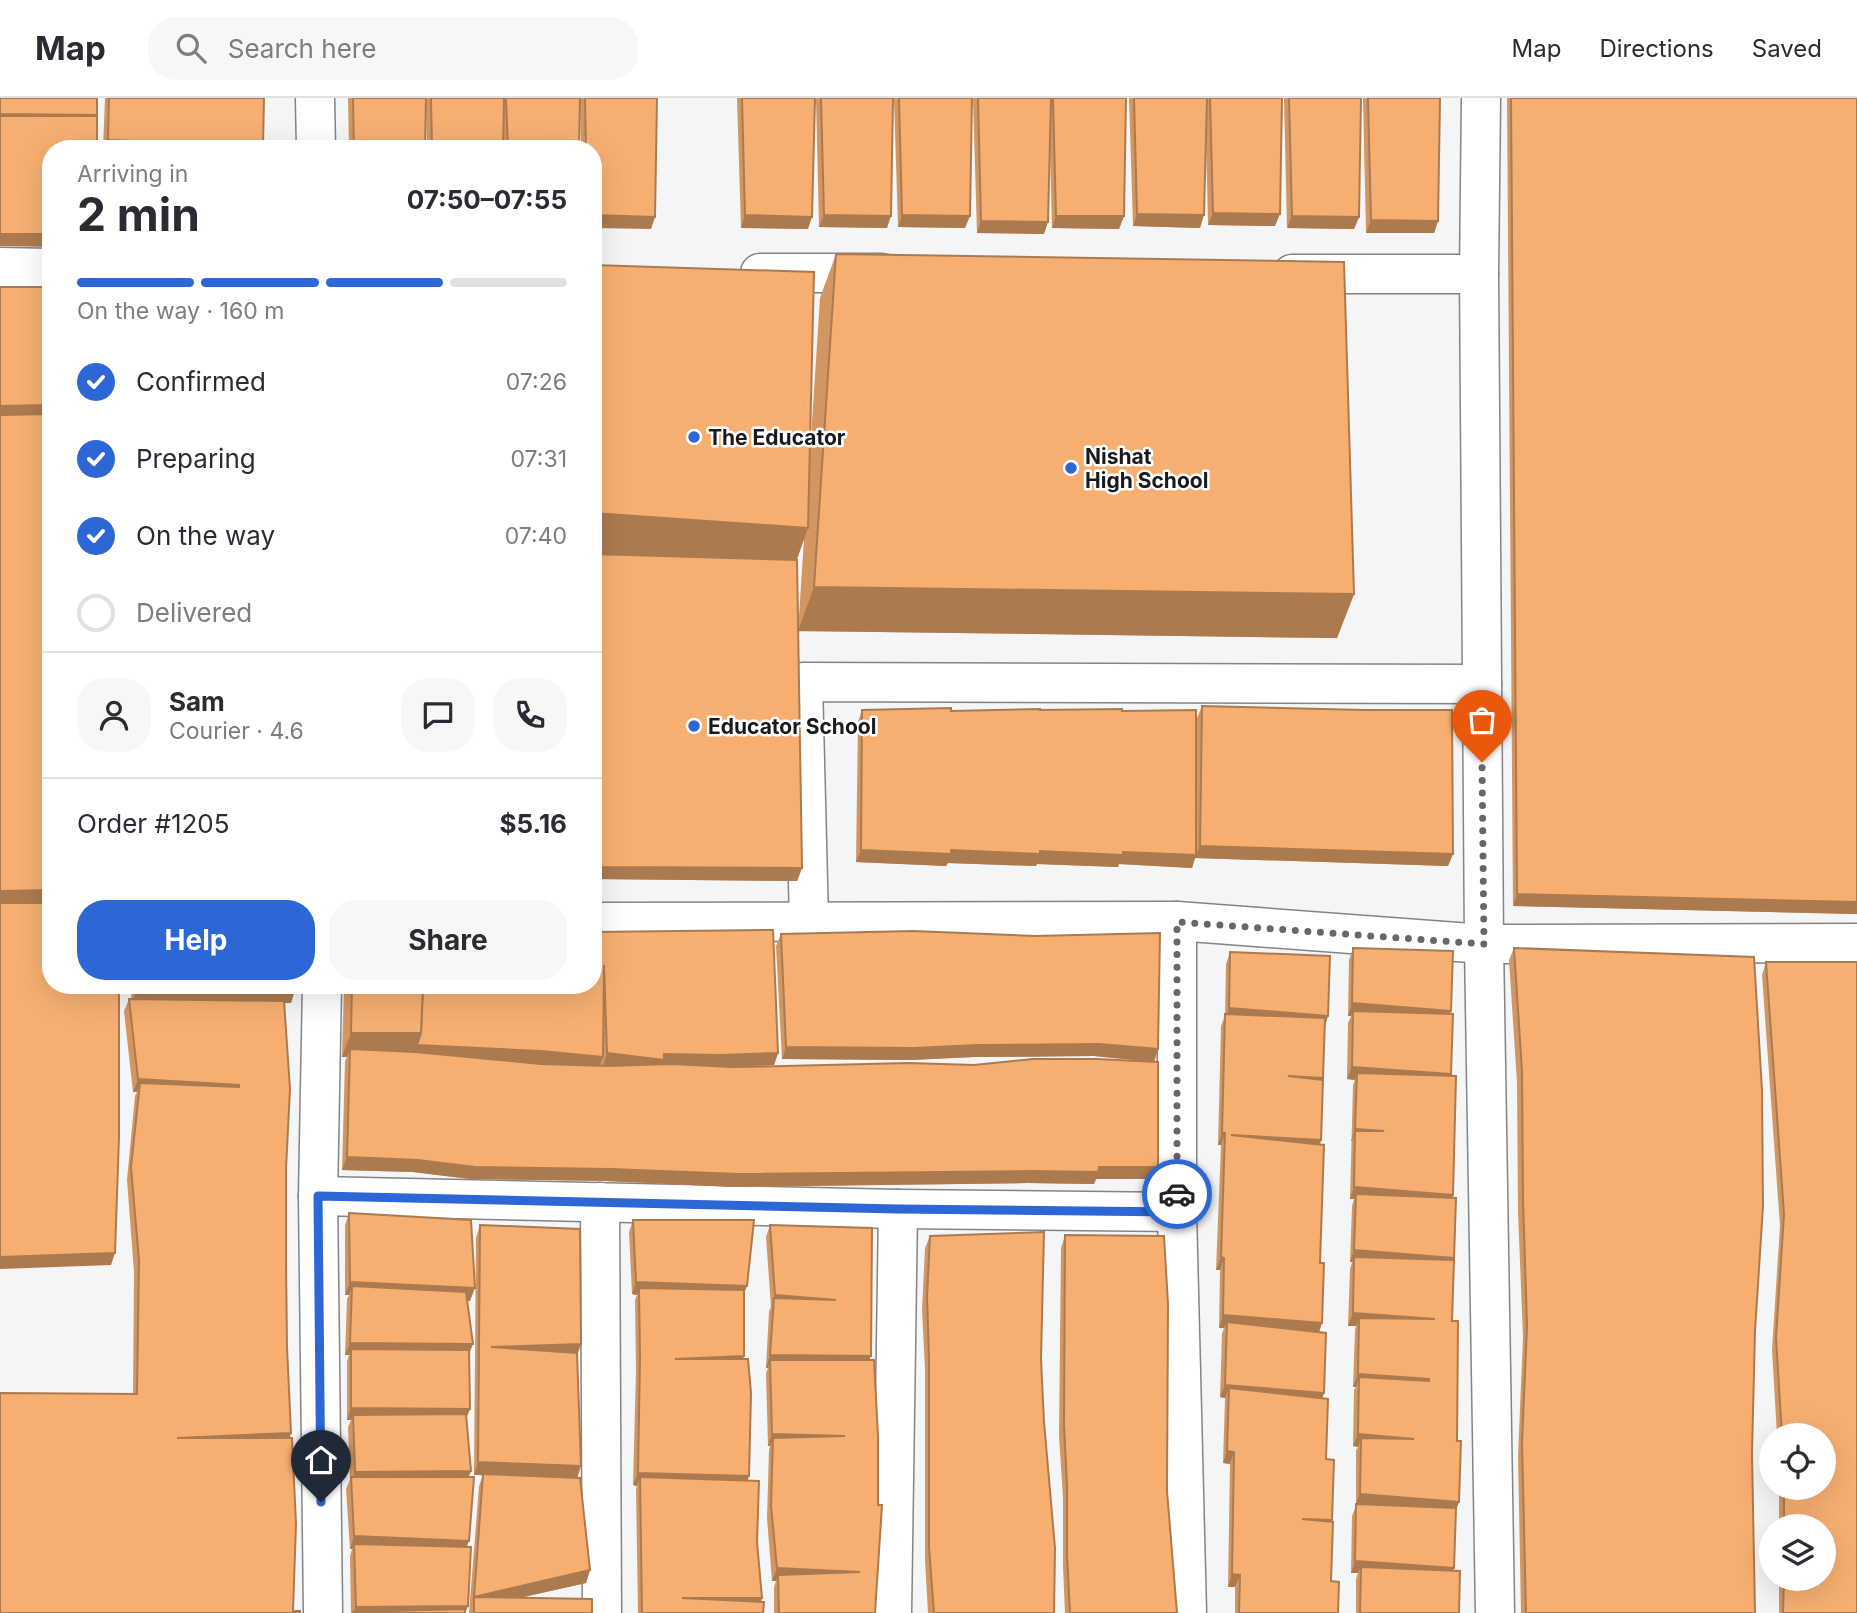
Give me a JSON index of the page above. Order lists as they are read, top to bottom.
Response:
{
  "places": ["The Educator", "Nishat High School", "Educator School"],
  "page": {
    "header": "Map",
    "search": "Search here",
    "nav": ["Map", "Directions", "Saved"],
    "heading": ["2 min", "Arriving in", "07:50–07:55"],
    "panel": [
      "Sam",
      "Courier · 4.6",
      "Order #1205",
      "$5.16"
    ],
    "bar": "On the way · 160 m",
    "list": [
      ["Confirmed", "07:26"],
      ["Preparing", "07:31"],
      ["On the way", "07:40"],
      "Delivered"
    ],
    "buttons": ["Help", "Share"]
  }
}
